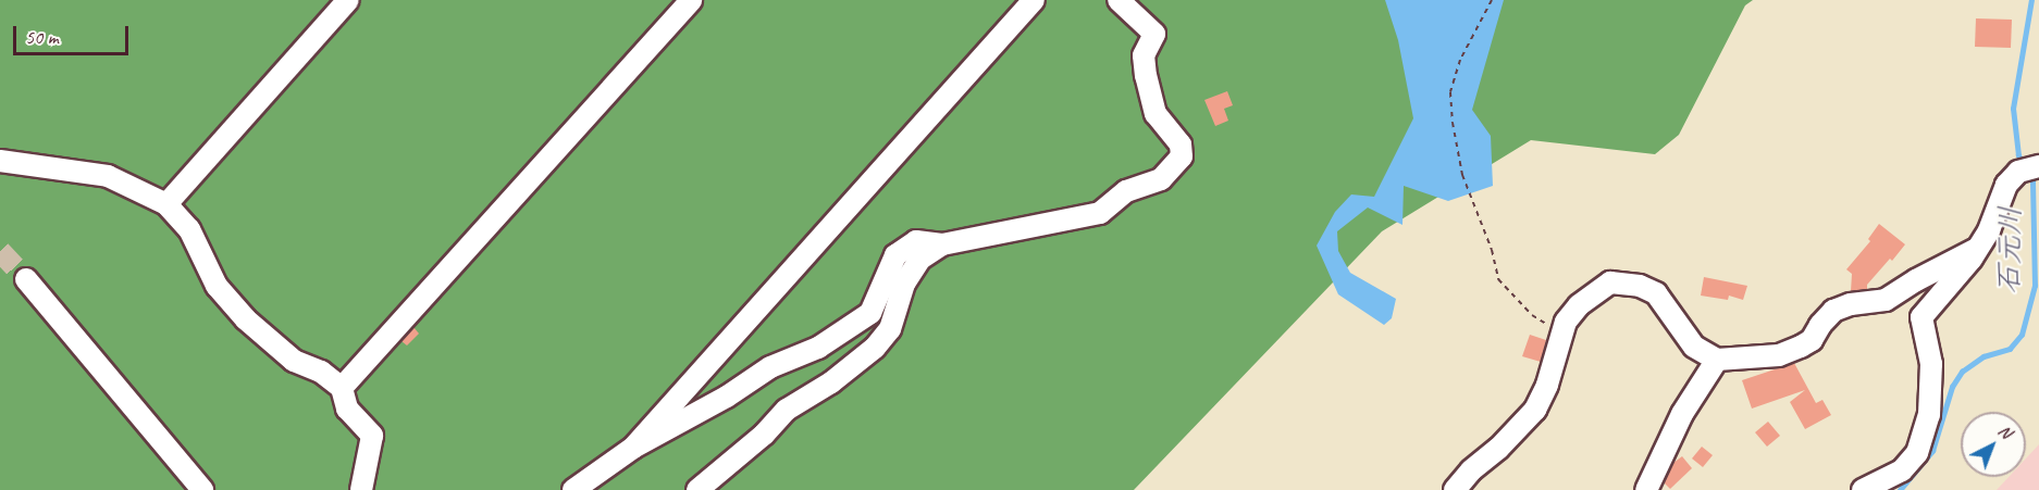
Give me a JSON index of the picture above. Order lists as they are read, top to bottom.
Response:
{
  "water": ["石元川"],
  "scale_bar": "50 m",
  "north": "top right"
}
